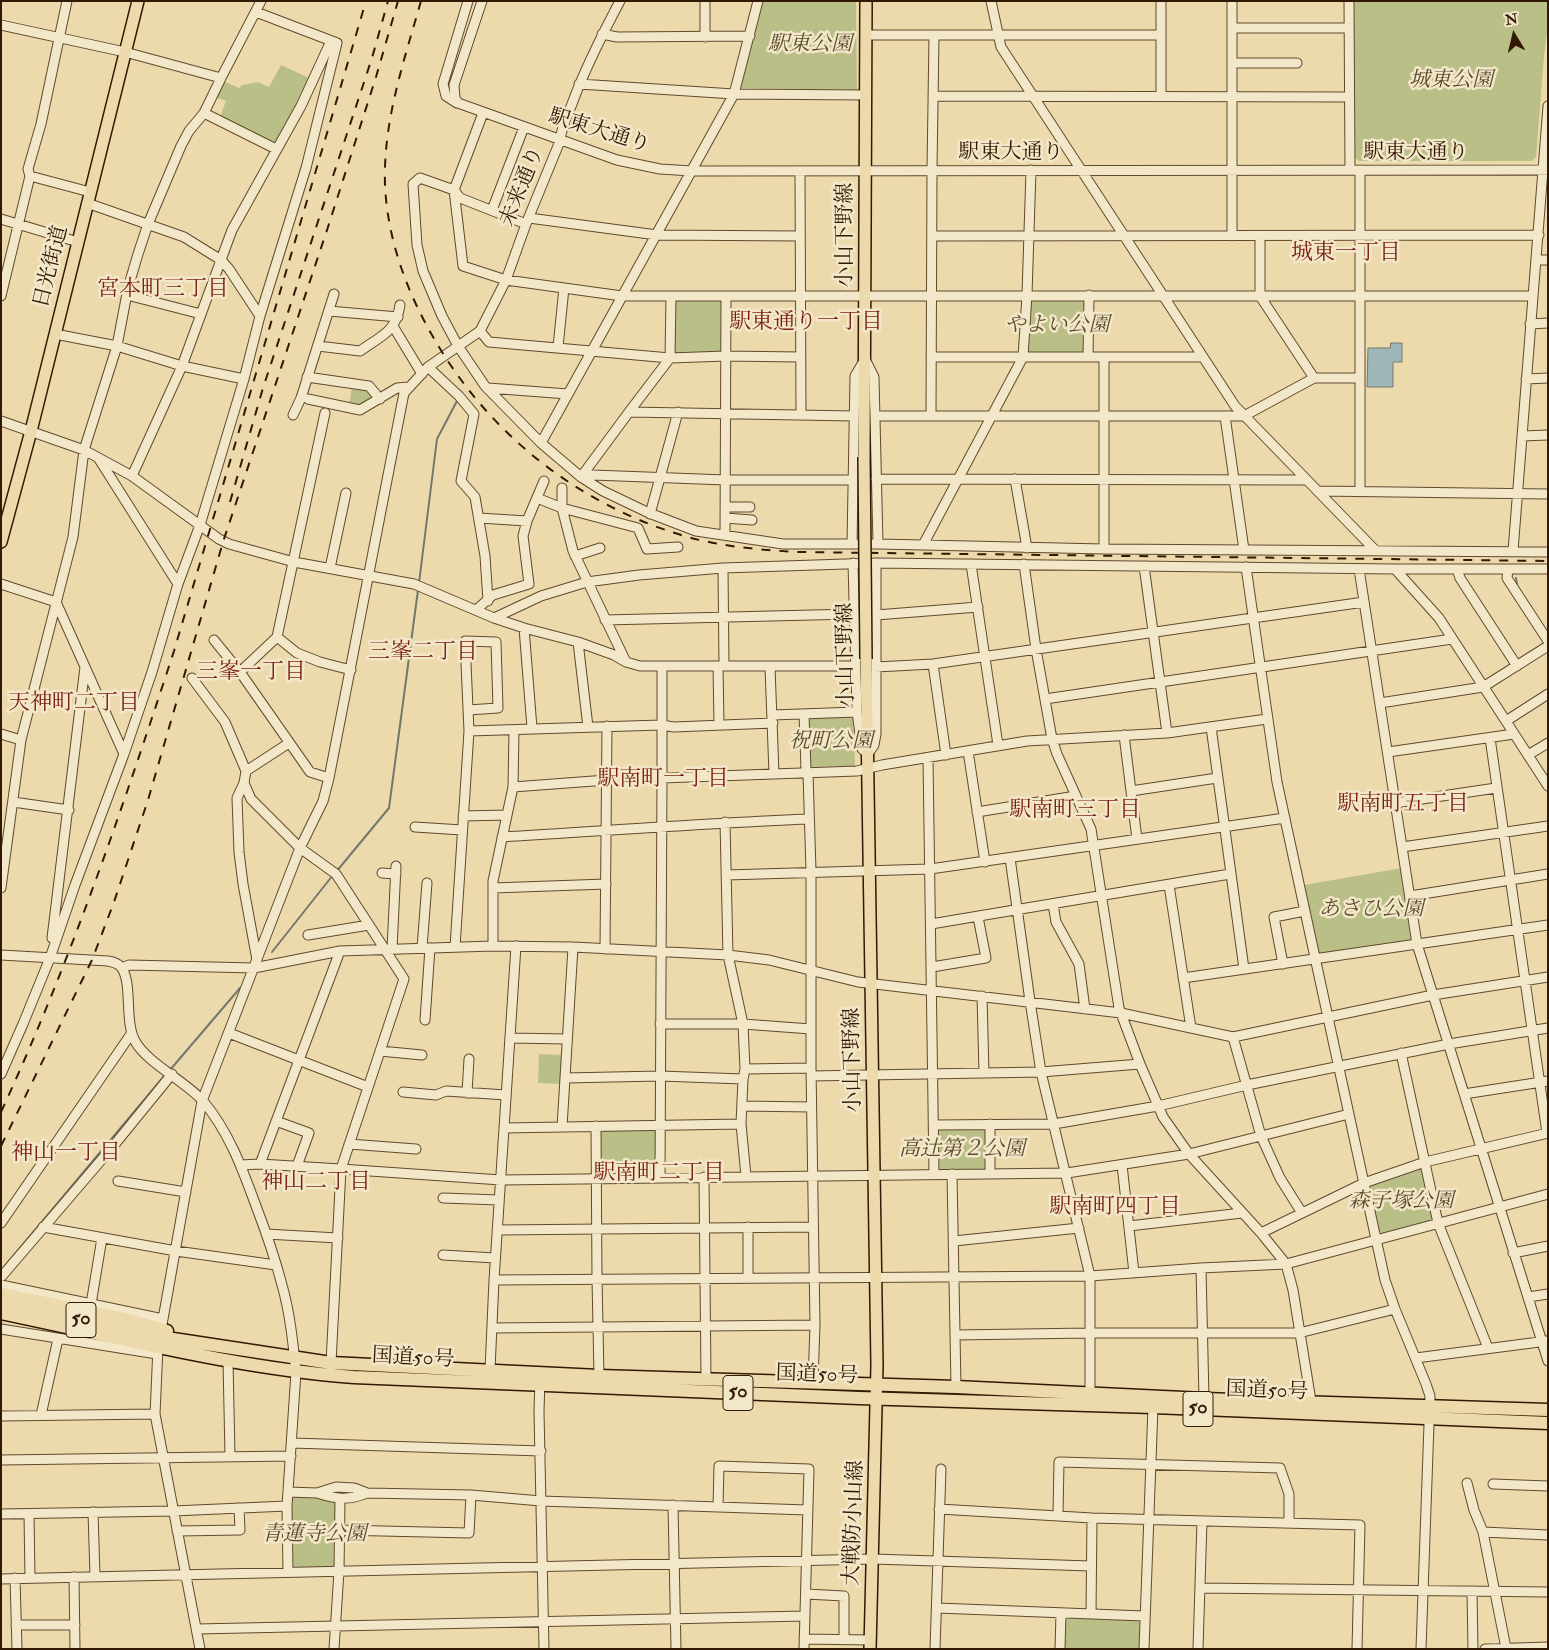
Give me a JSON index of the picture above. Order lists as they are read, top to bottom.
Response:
{
  "streets": {
    "highway": ["50", "国道50号"],
    "main road": ["小山下野線", "日光街道", "大戦防小山線"],
    "street": ["駅東大通り", "未来通り"]
  },
  "crossings": [
    ["駅東大通り", "未来通り"],
    ["駅東大通り", "小山下野線"],
    ["小山下野線", "国道50号"],
    ["小山下野線", "大戦防小山線"],
    ["国道50号", "大戦防小山線"]
  ],
  "districts": [
    "城東一丁目",
    "宮本町三丁目",
    "駅東通り一丁目",
    "三峯二丁目",
    "三峯一丁目",
    "天神町二丁目",
    "駅南町一丁目",
    "駅南町五丁目",
    "駅南町三丁目",
    "神山一丁目",
    "駅南町二丁目",
    "神山二丁目",
    "駅南町四丁目"
  ],
  "parks": [
    "駅東公園",
    "城東公園",
    "やよい公園",
    "祝町公園",
    "あさひ公園",
    "高辻第２公園",
    "森子塚公園",
    "青蓮寺公園"
  ],
  "north": "top"
}
